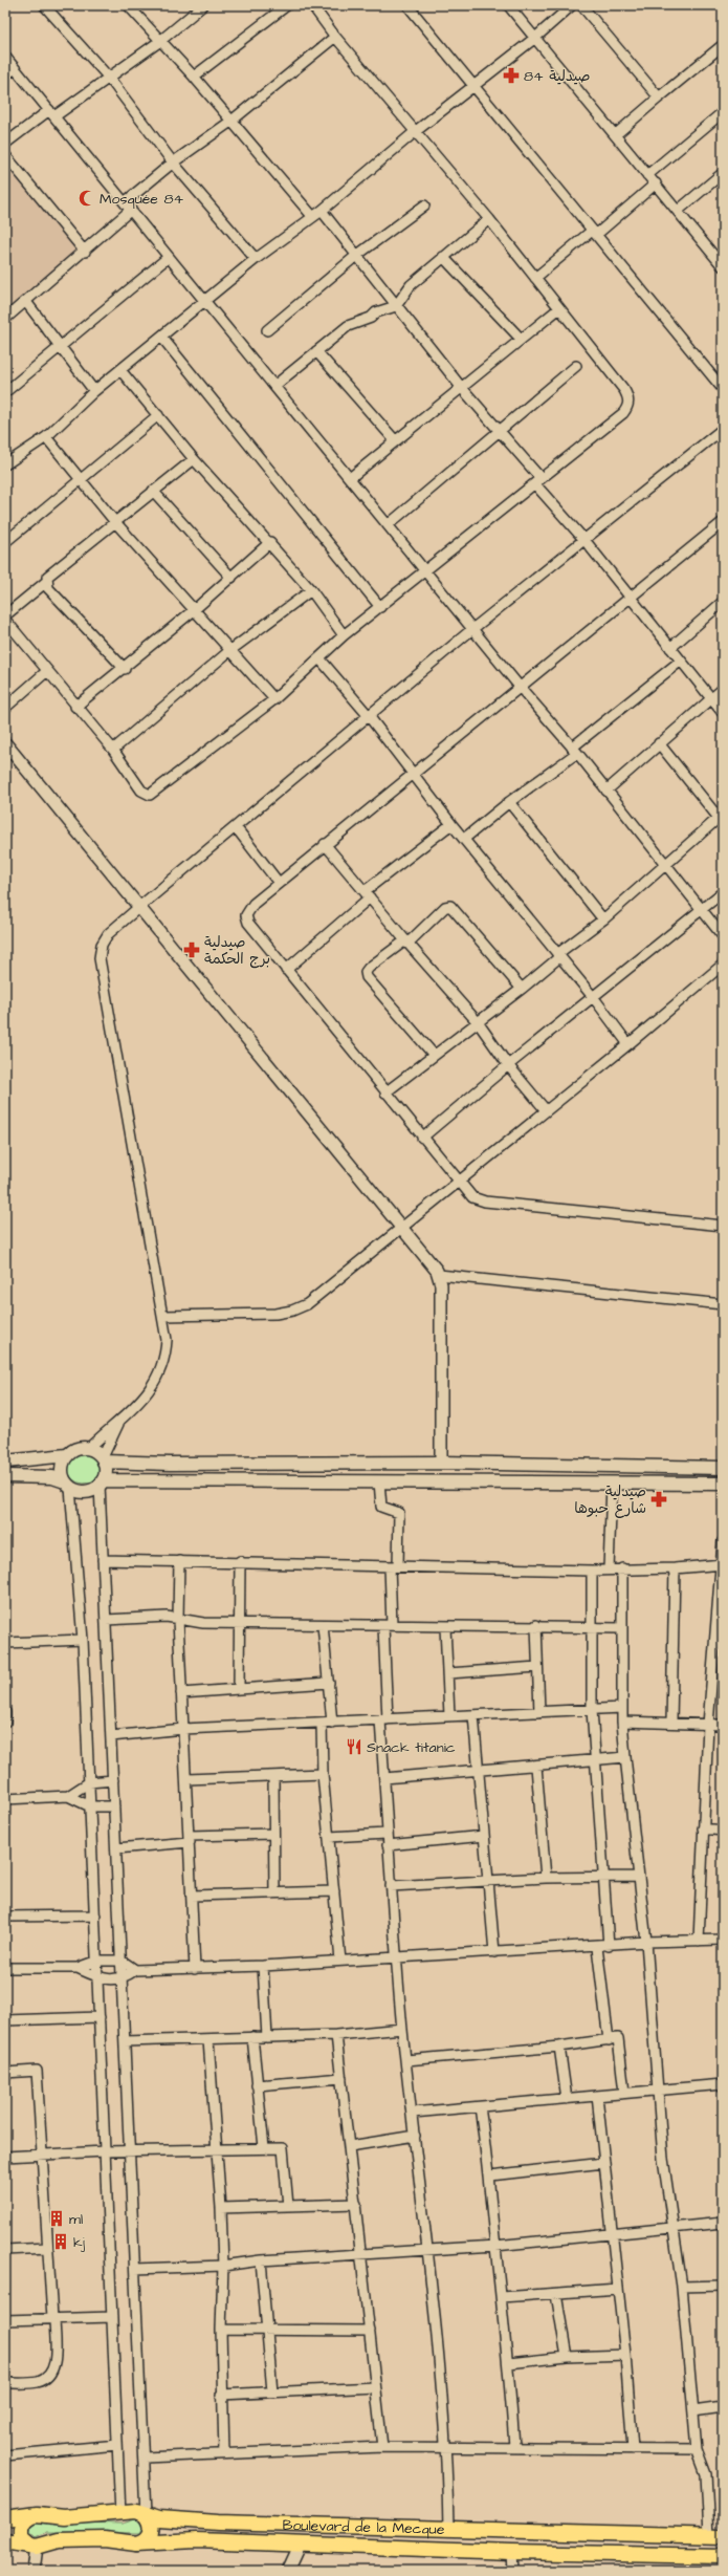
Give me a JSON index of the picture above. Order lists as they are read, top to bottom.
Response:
{
  "streets": {
    "main road": ["Boulevard de la Mecque"]
  },
  "places": {
    "pharmacy": ["84 صيدلية", "صيدلية برج الحكمة", "صيدلية شارع حبوها"],
    "mosque": ["Mosquée 84"],
    "restaurant": ["Snack titanic"],
    "building": ["ml", "kj"]
  }
}
